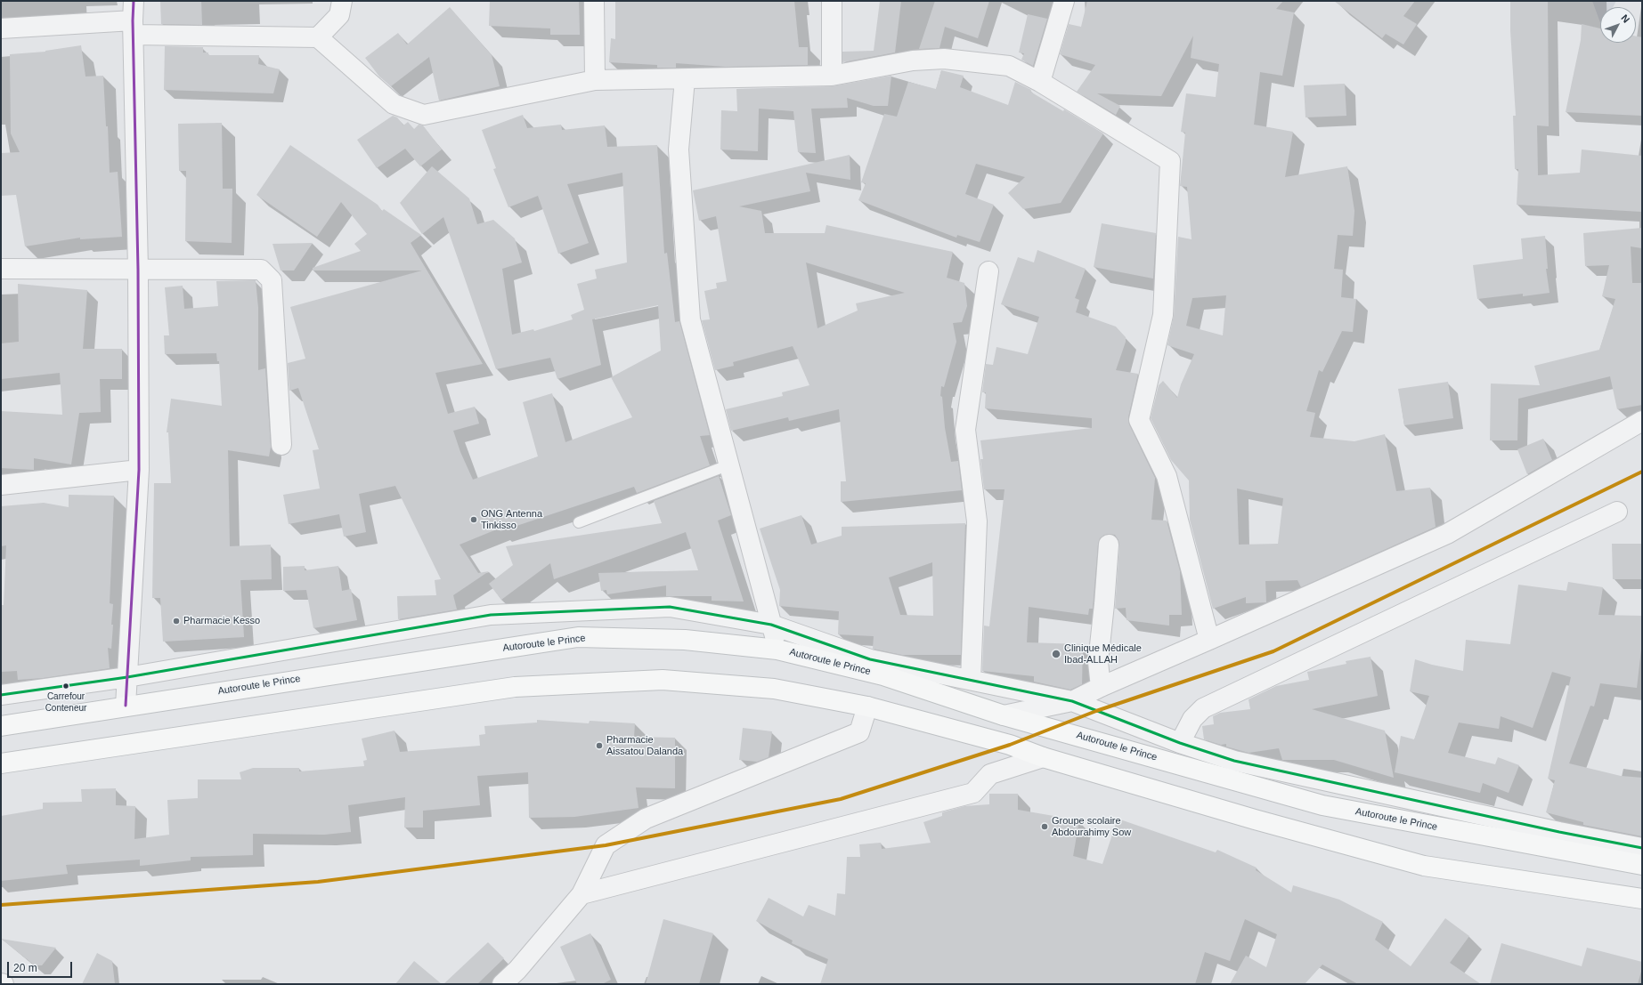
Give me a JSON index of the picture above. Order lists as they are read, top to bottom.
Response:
{
  "streets": {
    "main road": ["Autoroute le Prince"]
  },
  "places": [
    "ONG Antenna Tinkisso",
    "Pharmacie Kesso",
    "Clinique Médicale Ibad-ALLAH",
    "Carrefour Conteneur",
    "Pharmacie Aissatou Dalanda",
    "Groupe scolaire Abdourahimy Sow"
  ],
  "scale_bar": "20 m",
  "north": "top right"
}
